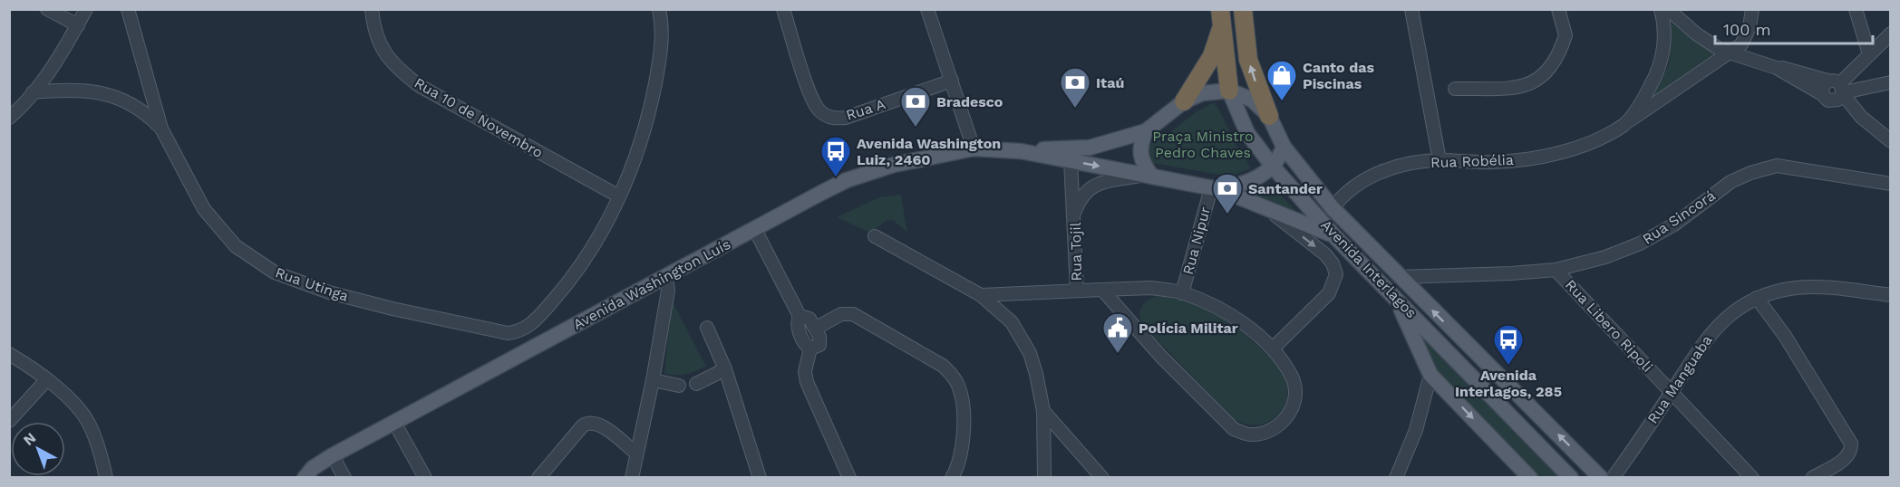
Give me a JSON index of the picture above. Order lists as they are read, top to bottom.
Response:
{
  "streets": {
    "highway": ["Avenida Interlagos"],
    "main road": ["Avenida Washington Luís"],
    "street": [
      "Rua A",
      "Rua 10 de Novembro",
      "Rua Robélia",
      "Rua Sincorá",
      "Rua Nipur",
      "Rua Tojil",
      "Rua Utinga",
      "Rua Libero Ripoli",
      "Rua Manguaba"
    ]
  },
  "crossings": [
    ["Rua 10 de Novembro", "Rua Utinga"],
    ["Rua Robélia", "Avenida Interlagos"],
    ["Rua Sincorá", "Avenida Interlagos"],
    ["Rua Sincorá", "Rua Libero Ripoli"],
    ["Rua Nipur", "Avenida Washington Luís"],
    ["Rua Tojil", "Avenida Washington Luís"],
    ["Avenida Interlagos", "Avenida Washington Luís"],
    ["Rua Libero Ripoli", "Rua Manguaba"]
  ],
  "parks": ["Praça Ministro Pedro Chaves"],
  "places": {
    "shop": ["Canto das Piscinas"],
    "bank": ["Itaú", "Bradesco", "Santander"],
    "bus stop": ["Avenida Washington Luiz, 2460", "Avenida Interlagos, 285"],
    "public building": ["Polícia Militar"]
  },
  "scale_bar": "100 m",
  "north": "top left"
}
